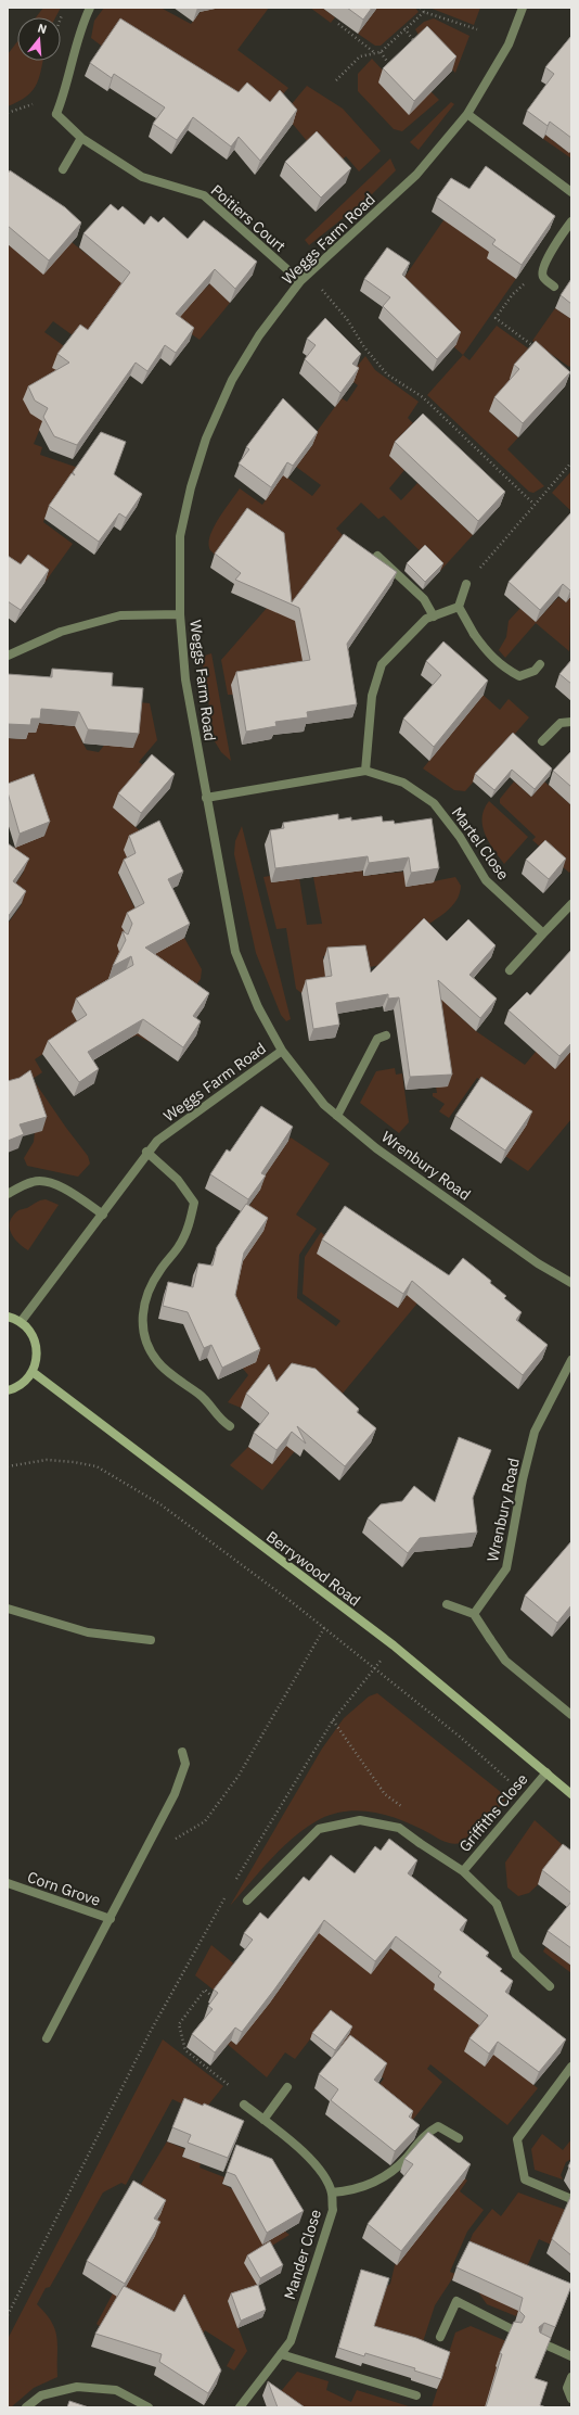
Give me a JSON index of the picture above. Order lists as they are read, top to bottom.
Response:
{
  "streets": {
    "street": [
      "Poitiers Court",
      "Weggs Farm Road",
      "Martel Close",
      "Wrenbury Road",
      "Berrywood Road",
      "Griffiths Close",
      "Corn Grove",
      "Mander Close"
    ]
  },
  "crossings": [
    ["Poitiers Court", "Weggs Farm Road"],
    ["Weggs Farm Road", "Martel Close"],
    ["Weggs Farm Road", "Wrenbury Road"],
    ["Berrywood Road", "Griffiths Close"]
  ],
  "north": "top"
}
